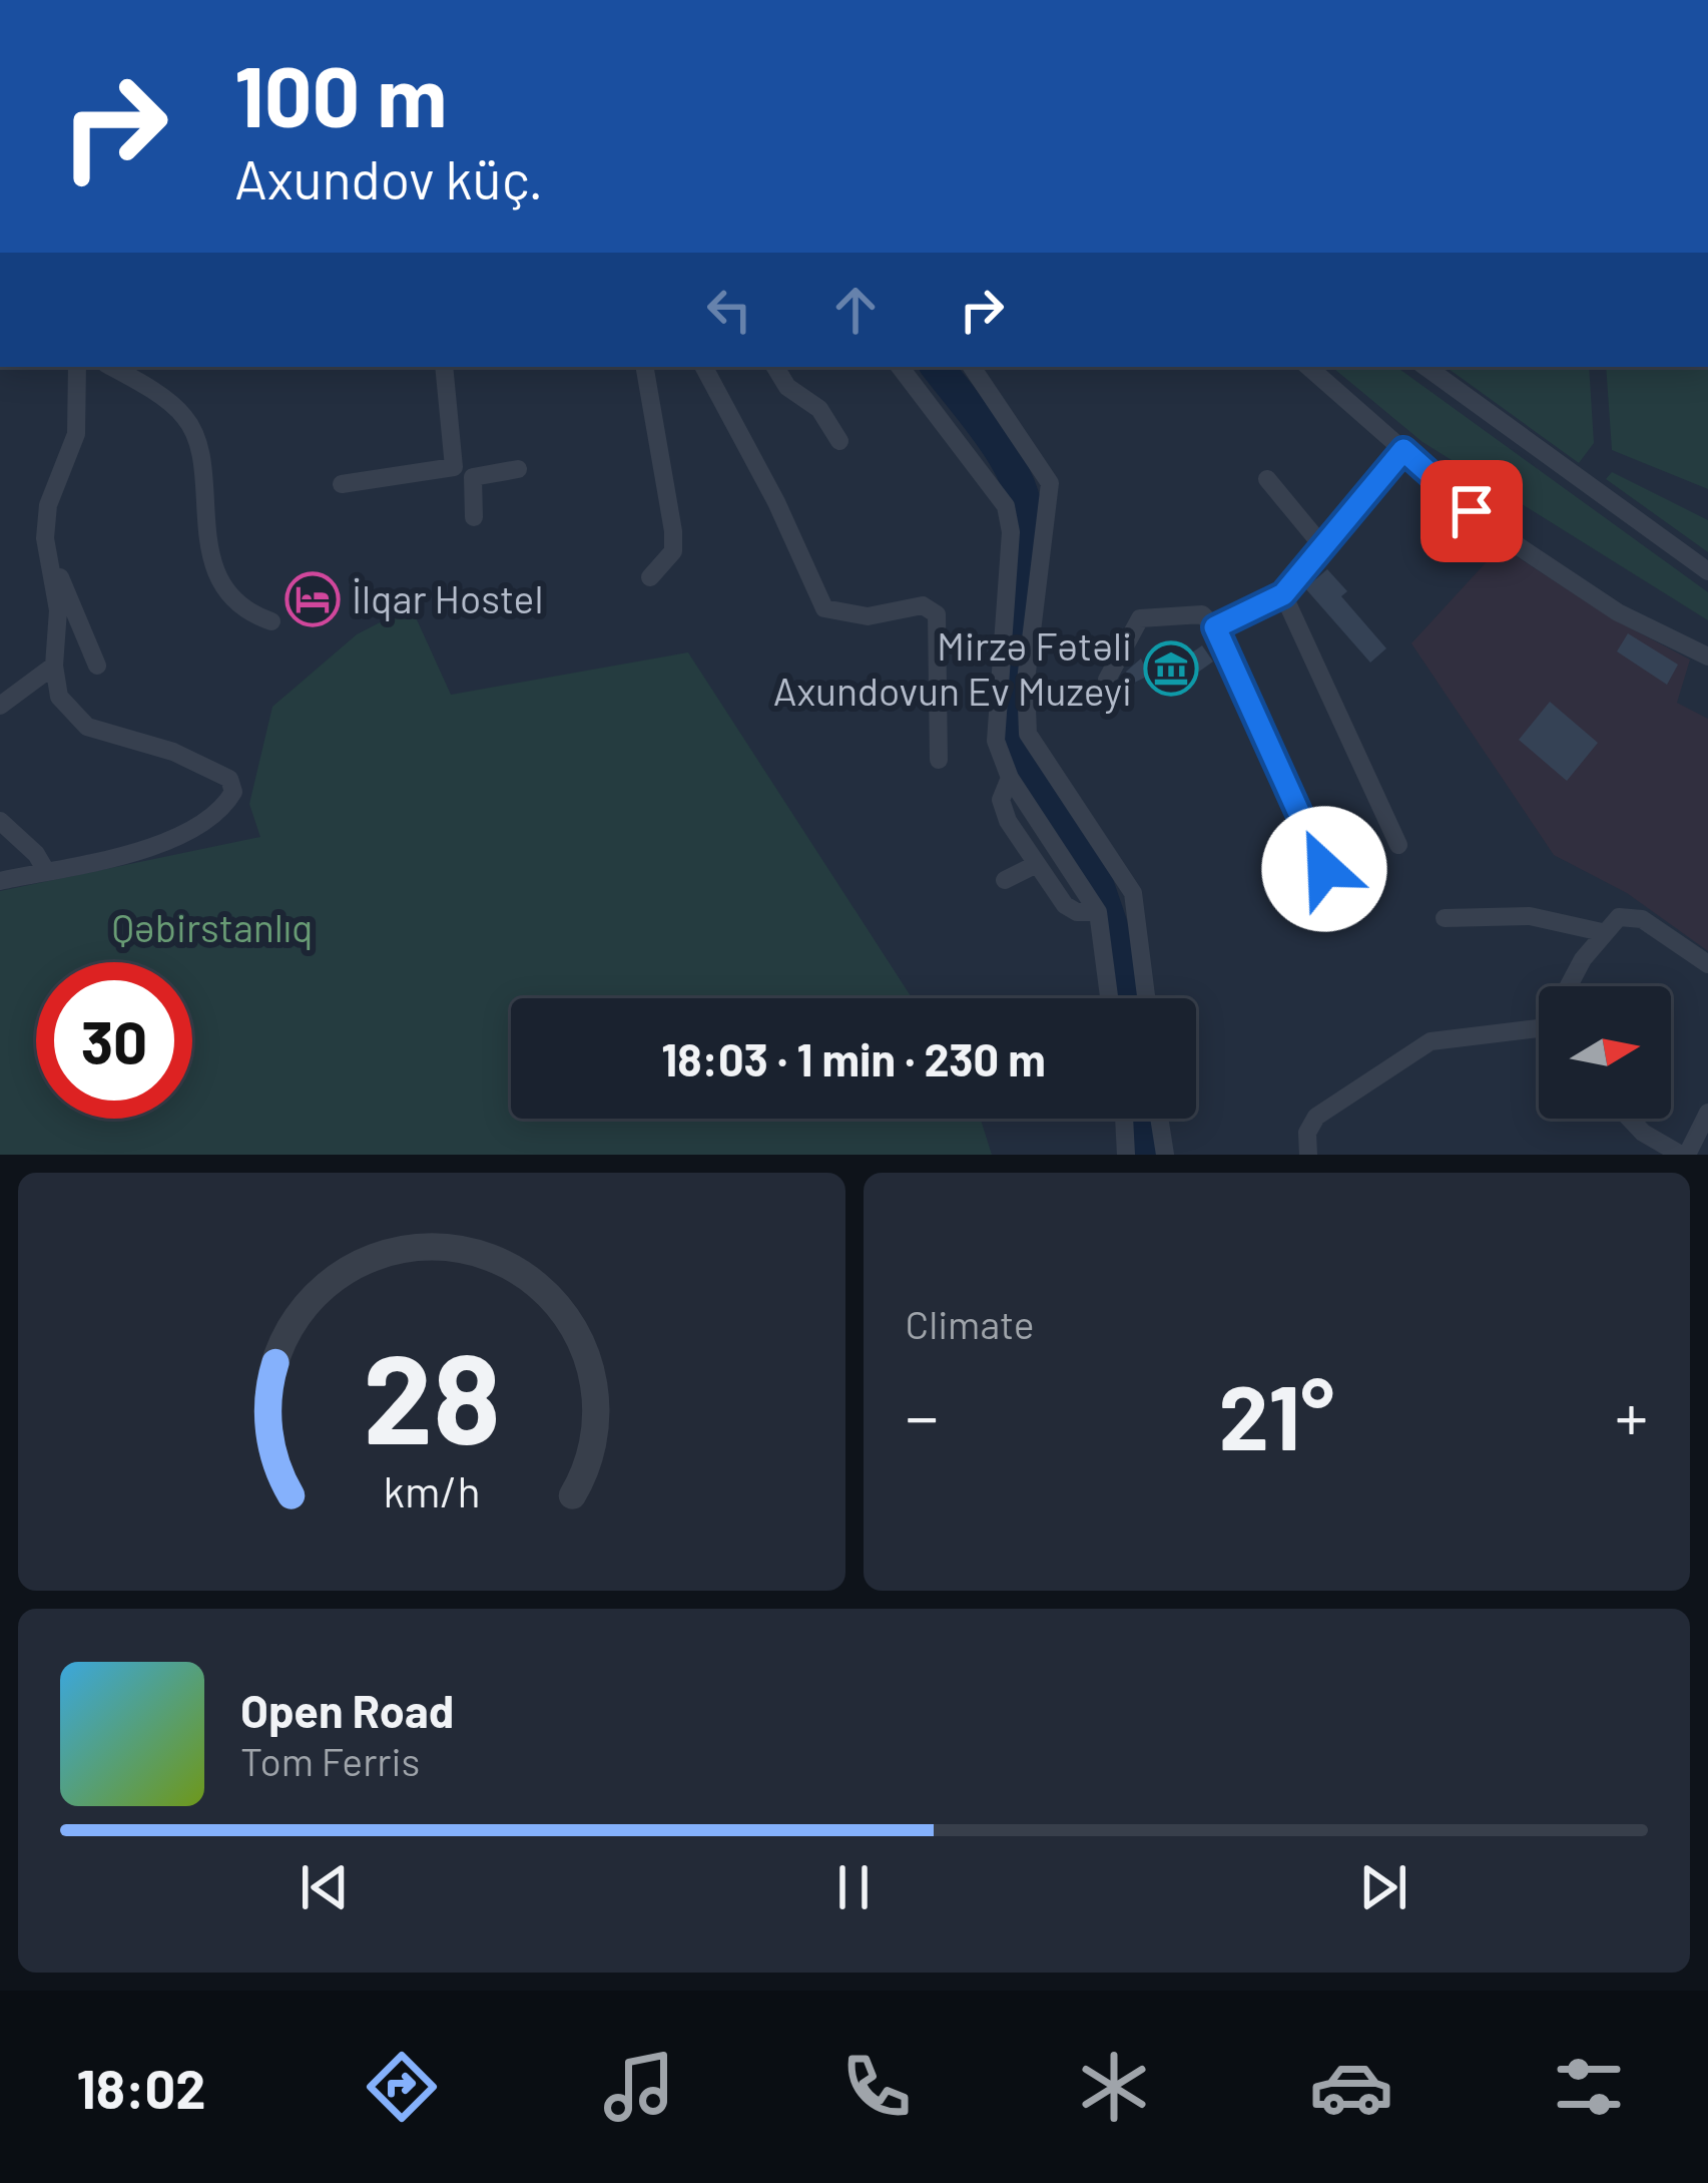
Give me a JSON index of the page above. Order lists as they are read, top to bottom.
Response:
{
  "parks": ["Qəbirstanlıq"],
  "places": {
    "hotel": ["İlqar Hostel"],
    "museum": ["Mirzə Fətəli Axundovun Ev Muzeyi"]
  },
  "north": "right",
  "page": {
    "turn": ["100 m", "Axundov küç."],
    "limit": "30",
    "trip": "18:03 · 1 min · 230 m",
    "tile": "Climate",
    "heat": ["−", "21°", "+"],
    "song": ["Open Road", "Tom Ferris"],
    "tabs": "18:02",
    "gauge": ["28", "km/h"]
  }
}
